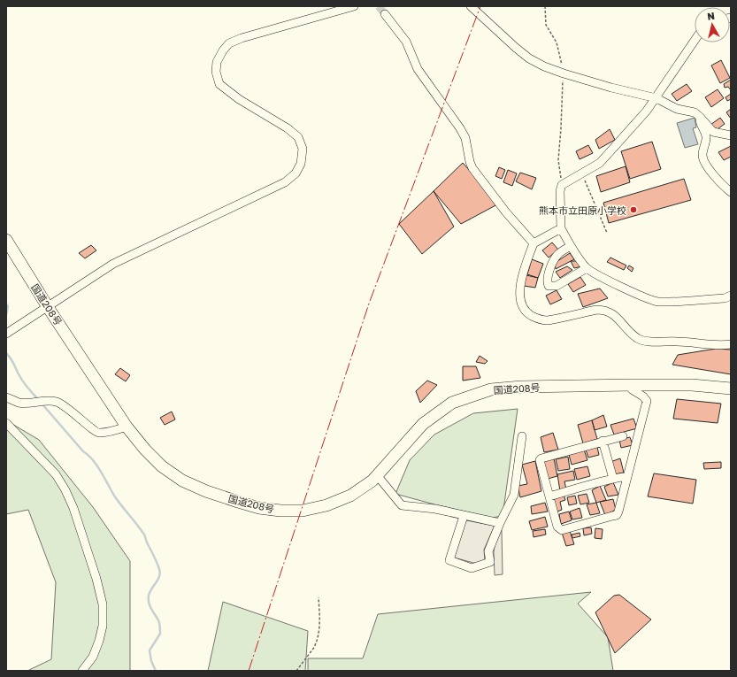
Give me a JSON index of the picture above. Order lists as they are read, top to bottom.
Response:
{
  "streets": {
    "highway": ["国道208号"]
  },
  "places": ["熊本市立田原小学校"],
  "north": "top"
}
